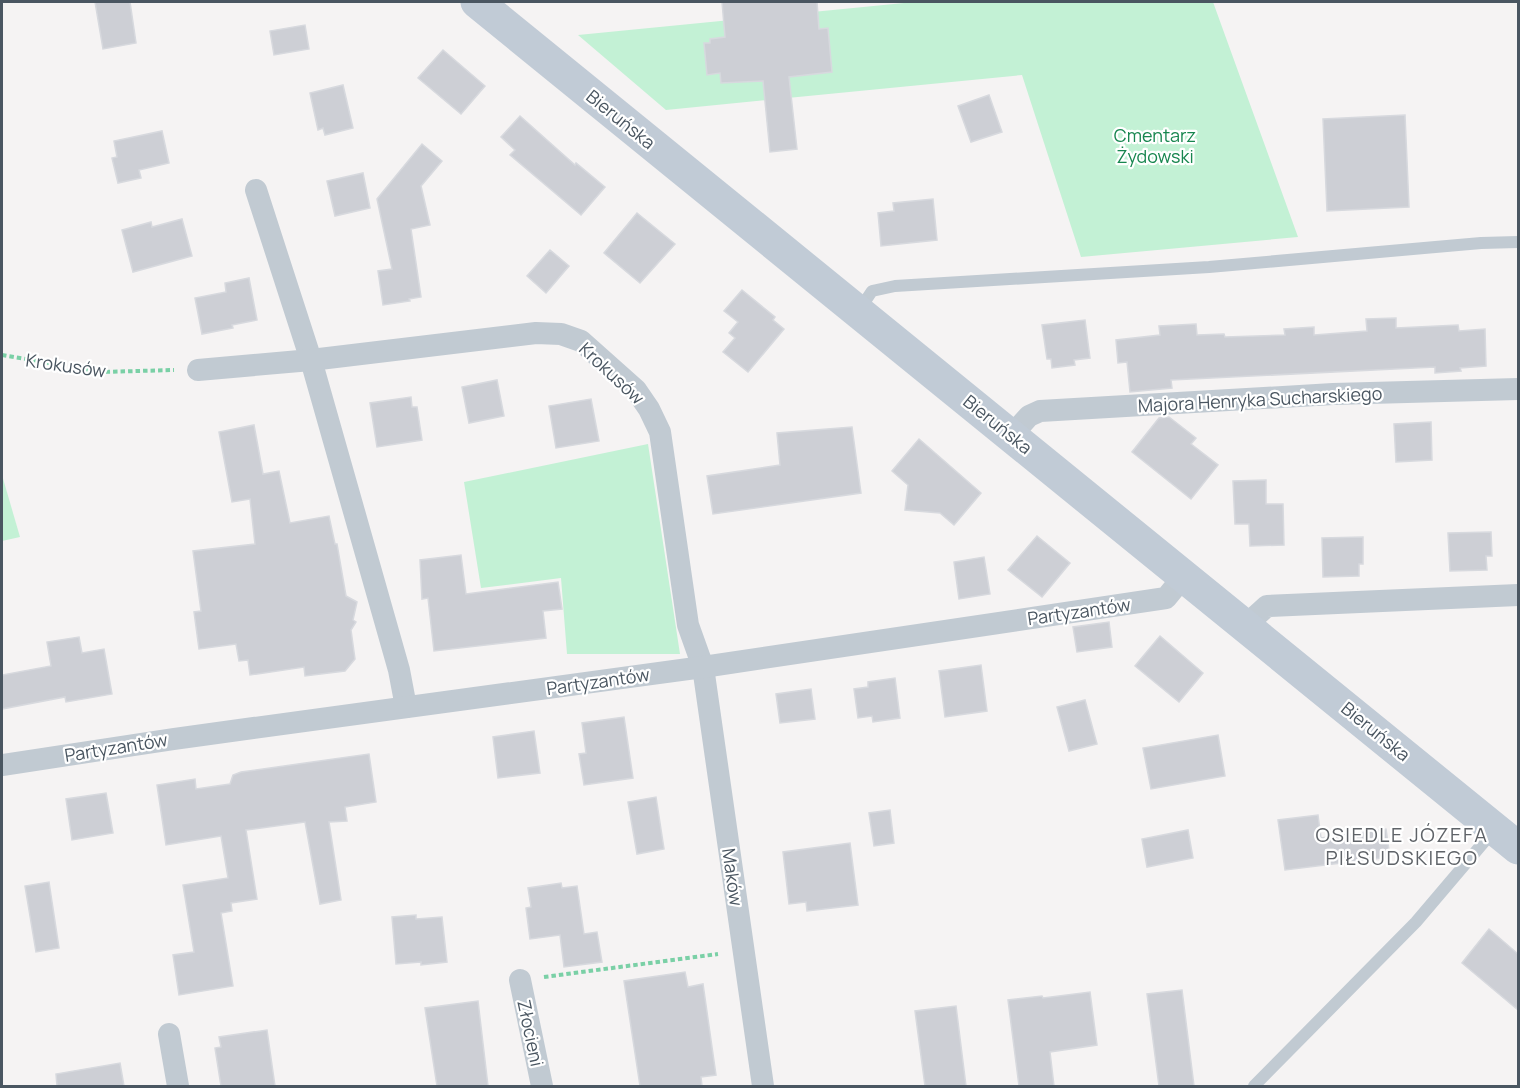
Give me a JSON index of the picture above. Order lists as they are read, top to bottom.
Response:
{
  "streets": {
    "street": [
      "Bieruńska",
      "Krokusów",
      "Majora Henryka Sucharskiego",
      "Partyzantów",
      "Maków",
      "Złocieni"
    ]
  },
  "crossings": [
    ["Bieruńska", "Majora Henryka Sucharskiego"],
    ["Bieruńska", "Partyzantów"],
    ["Krokusów", "Partyzantów"],
    ["Krokusów", "Maków"],
    ["Partyzantów", "Maków"]
  ],
  "districts": ["OSIEDLE JÓZEFA PIŁSUDSKIEGO"],
  "parks": ["Cmentarz Żydowski"]
}
